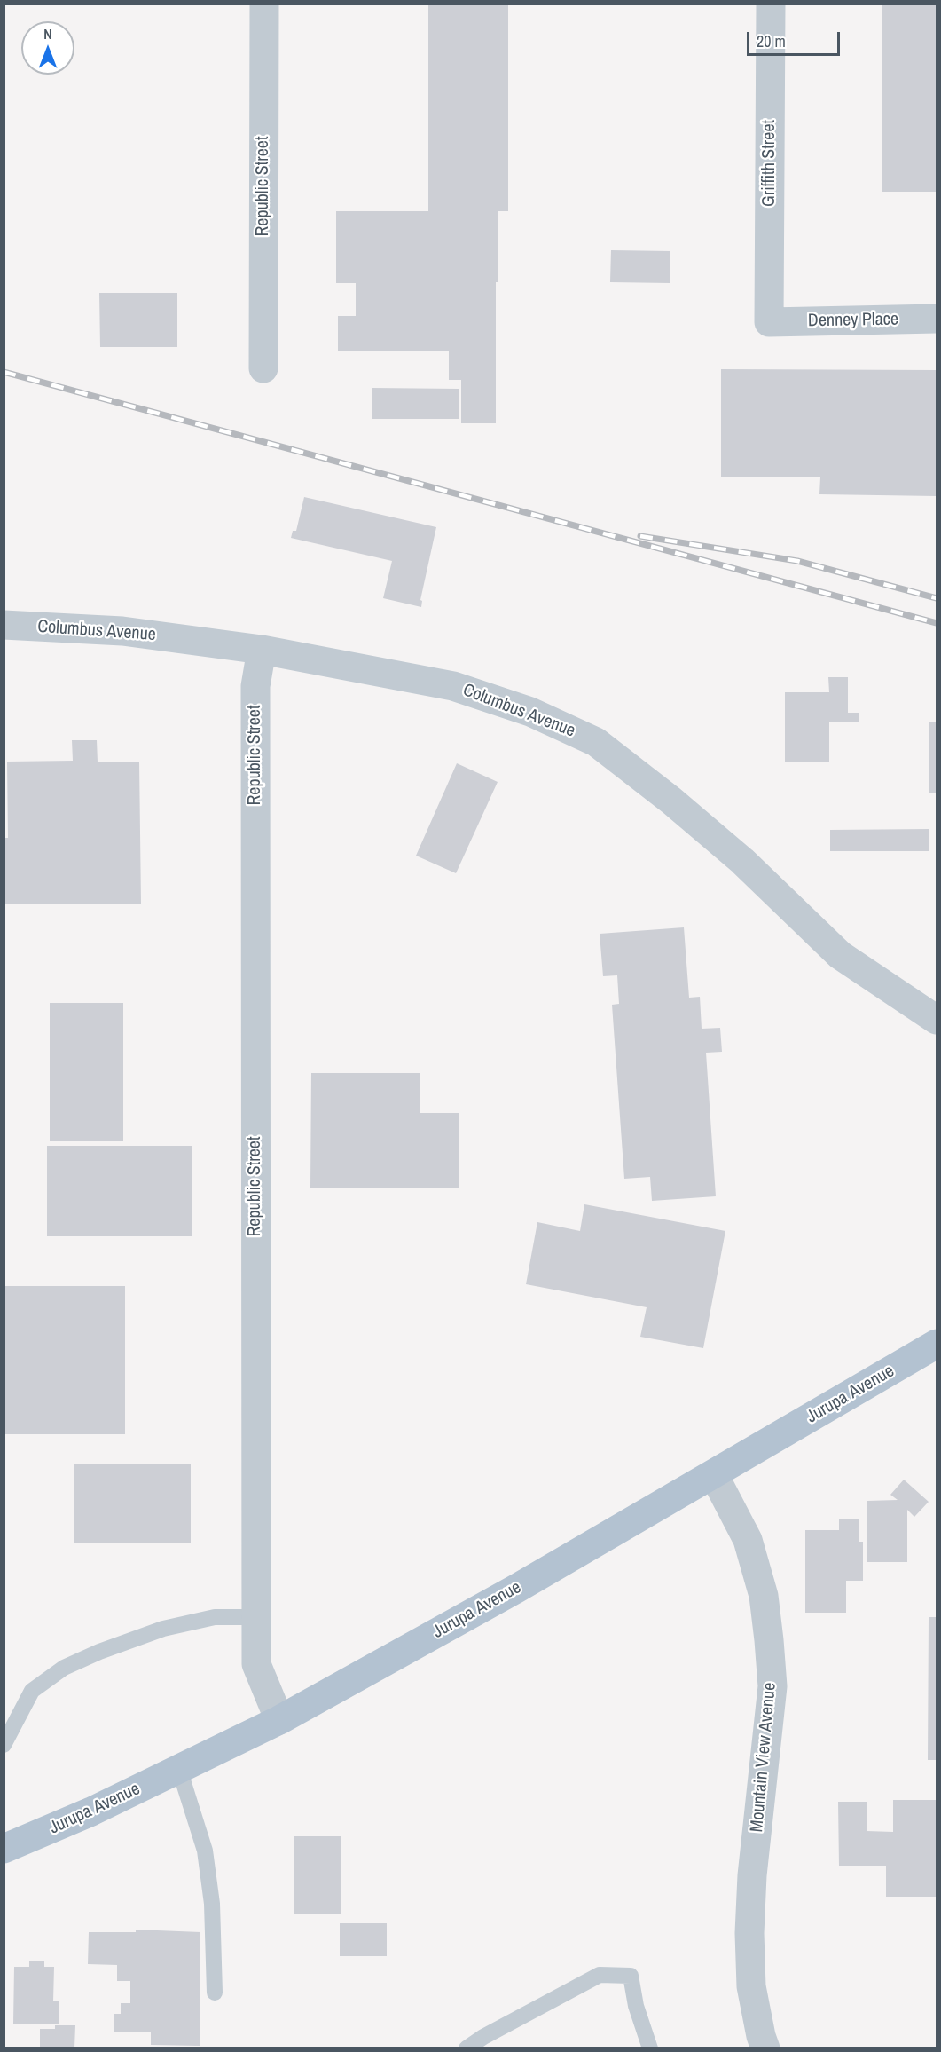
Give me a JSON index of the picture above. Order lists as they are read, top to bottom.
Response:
{
  "streets": {
    "main road": ["Jurupa Avenue"],
    "street": [
      "Griffith Street",
      "Republic Street",
      "Denney Place",
      "Columbus Avenue",
      "Mountain View Avenue"
    ]
  },
  "crossings": [
    ["Griffith Street", "Denney Place"],
    ["Republic Street", "Columbus Avenue"],
    ["Republic Street", "Jurupa Avenue"],
    ["Jurupa Avenue", "Mountain View Avenue"]
  ],
  "scale_bar": "20 m",
  "north": "top"
}
